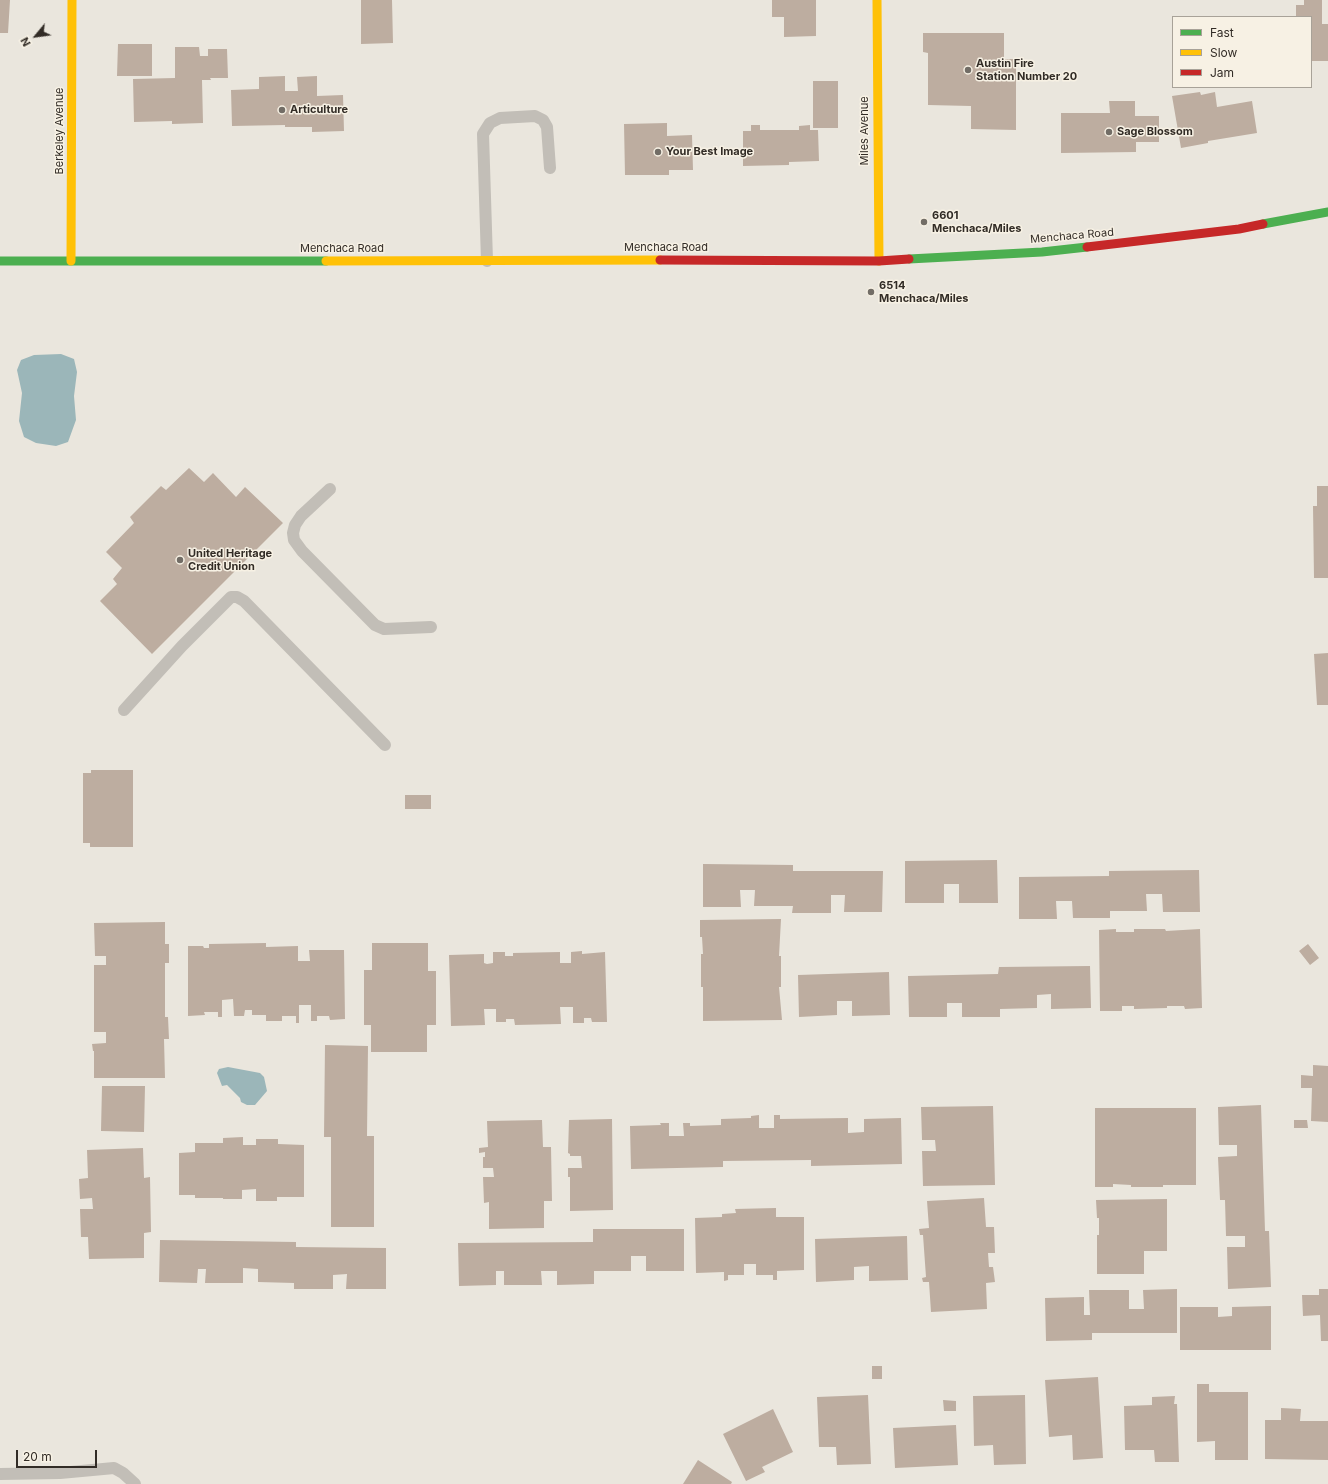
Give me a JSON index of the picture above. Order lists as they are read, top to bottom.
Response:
{
  "streets": {
    "main road": ["Berkeley Avenue", "Miles Avenue", "Menchaca Road"]
  },
  "crossings": [
    ["Berkeley Avenue", "Menchaca Road"],
    ["Miles Avenue", "Menchaca Road"]
  ],
  "places": [
    "Austin Fire Station Number 20",
    "Articulture",
    "Sage Blossom",
    "Your Best Image",
    "6601 Menchaca/Miles",
    "6514 Menchaca/Miles",
    "United Heritage Credit Union"
  ],
  "legend": ["Fast", "Slow", "Jam"],
  "scale_bar": "20 m",
  "north": "bottom left"
}
